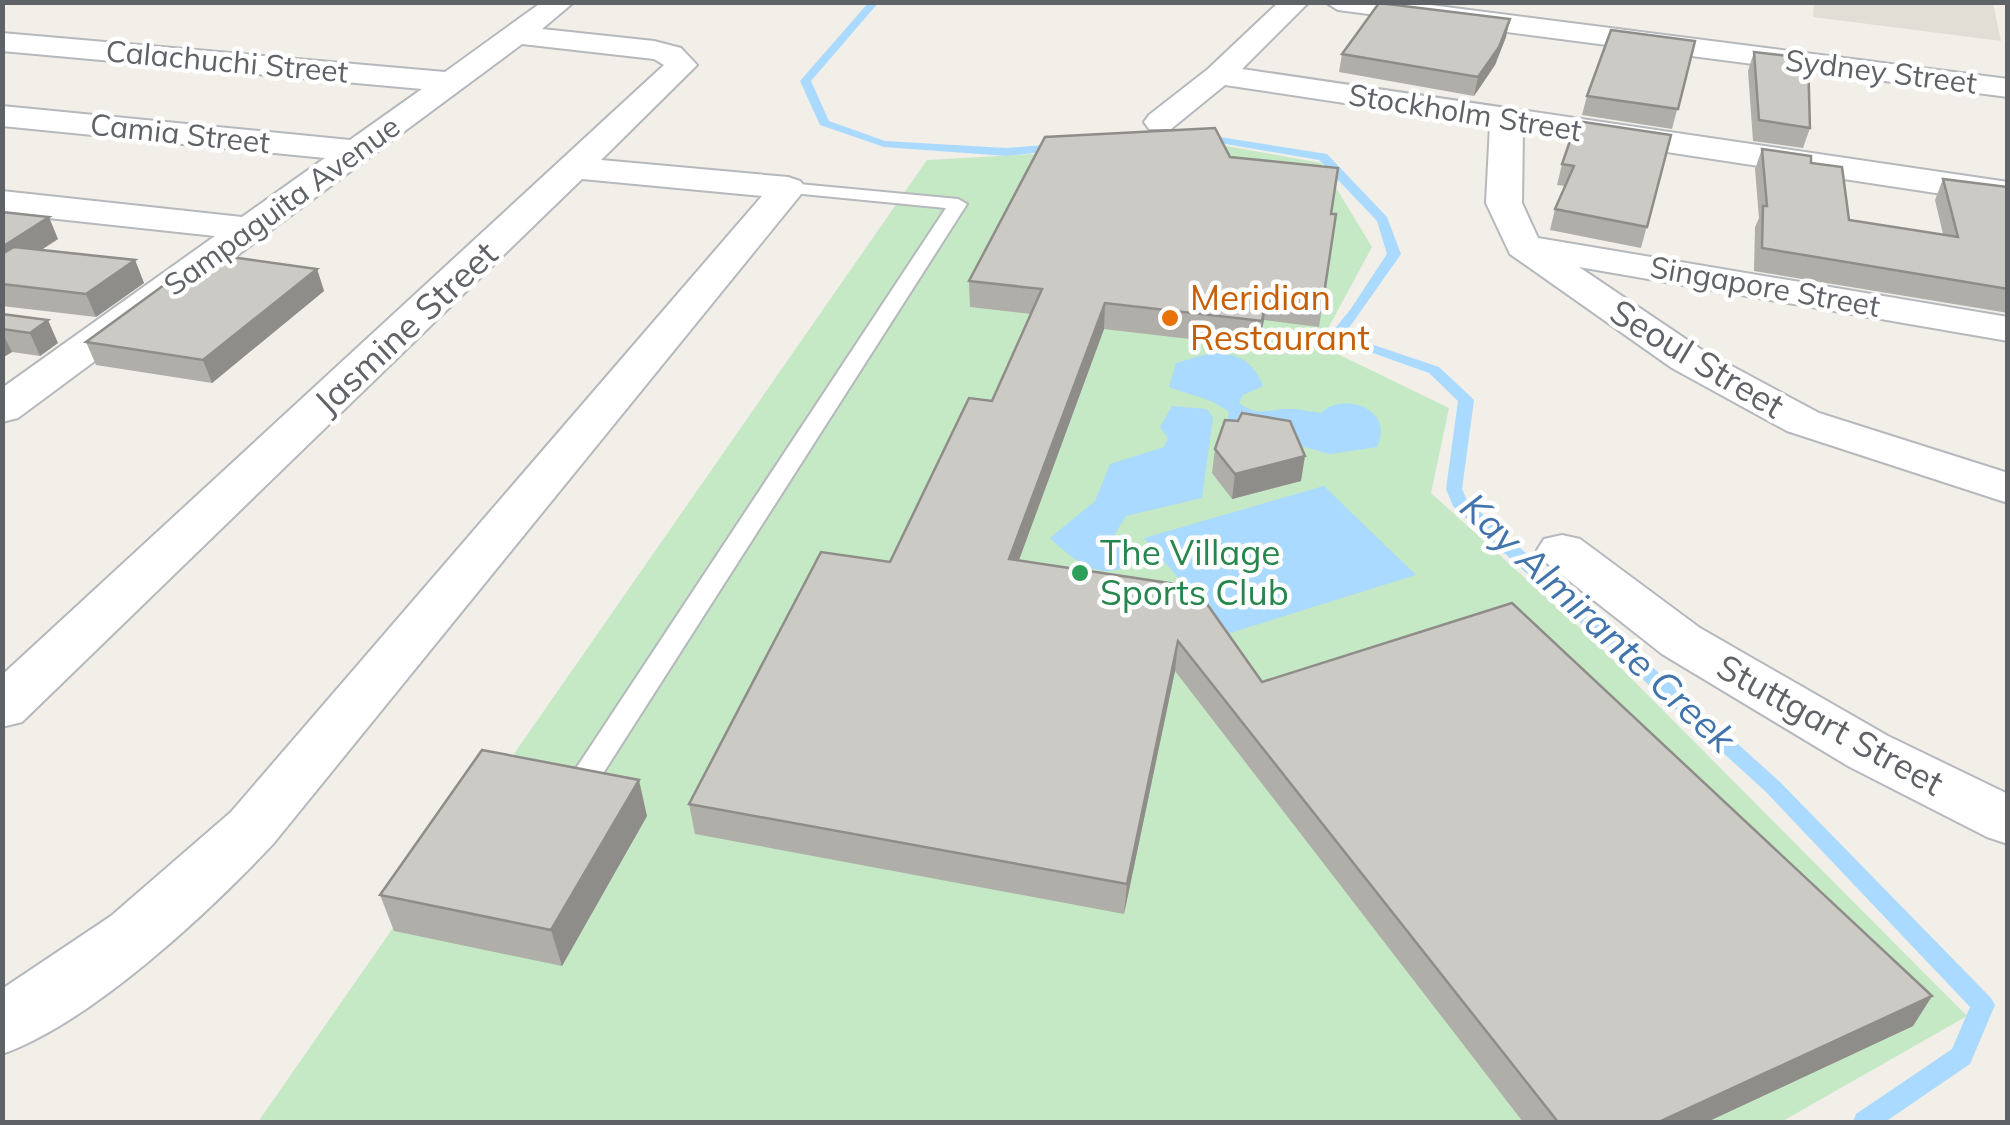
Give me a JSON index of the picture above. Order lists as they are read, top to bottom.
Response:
{
  "streets": {
    "street": [
      "Calachuchi Street",
      "Sydney Street",
      "Stockholm Street",
      "Camia Street",
      "Sampaguita Avenue",
      "Singapore Street",
      "Jasmine Street",
      "Seoul Street",
      "Stuttgart Street"
    ]
  },
  "crossings": [
    ["Calachuchi Street", "Sampaguita Avenue"],
    ["Camia Street", "Sampaguita Avenue"],
    ["Sampaguita Avenue", "Jasmine Street"],
    ["Singapore Street", "Seoul Street"]
  ],
  "water": ["Kay Almirante Creek"],
  "places": ["Meridian Restaurant", "The Village Sports Club"]
}
